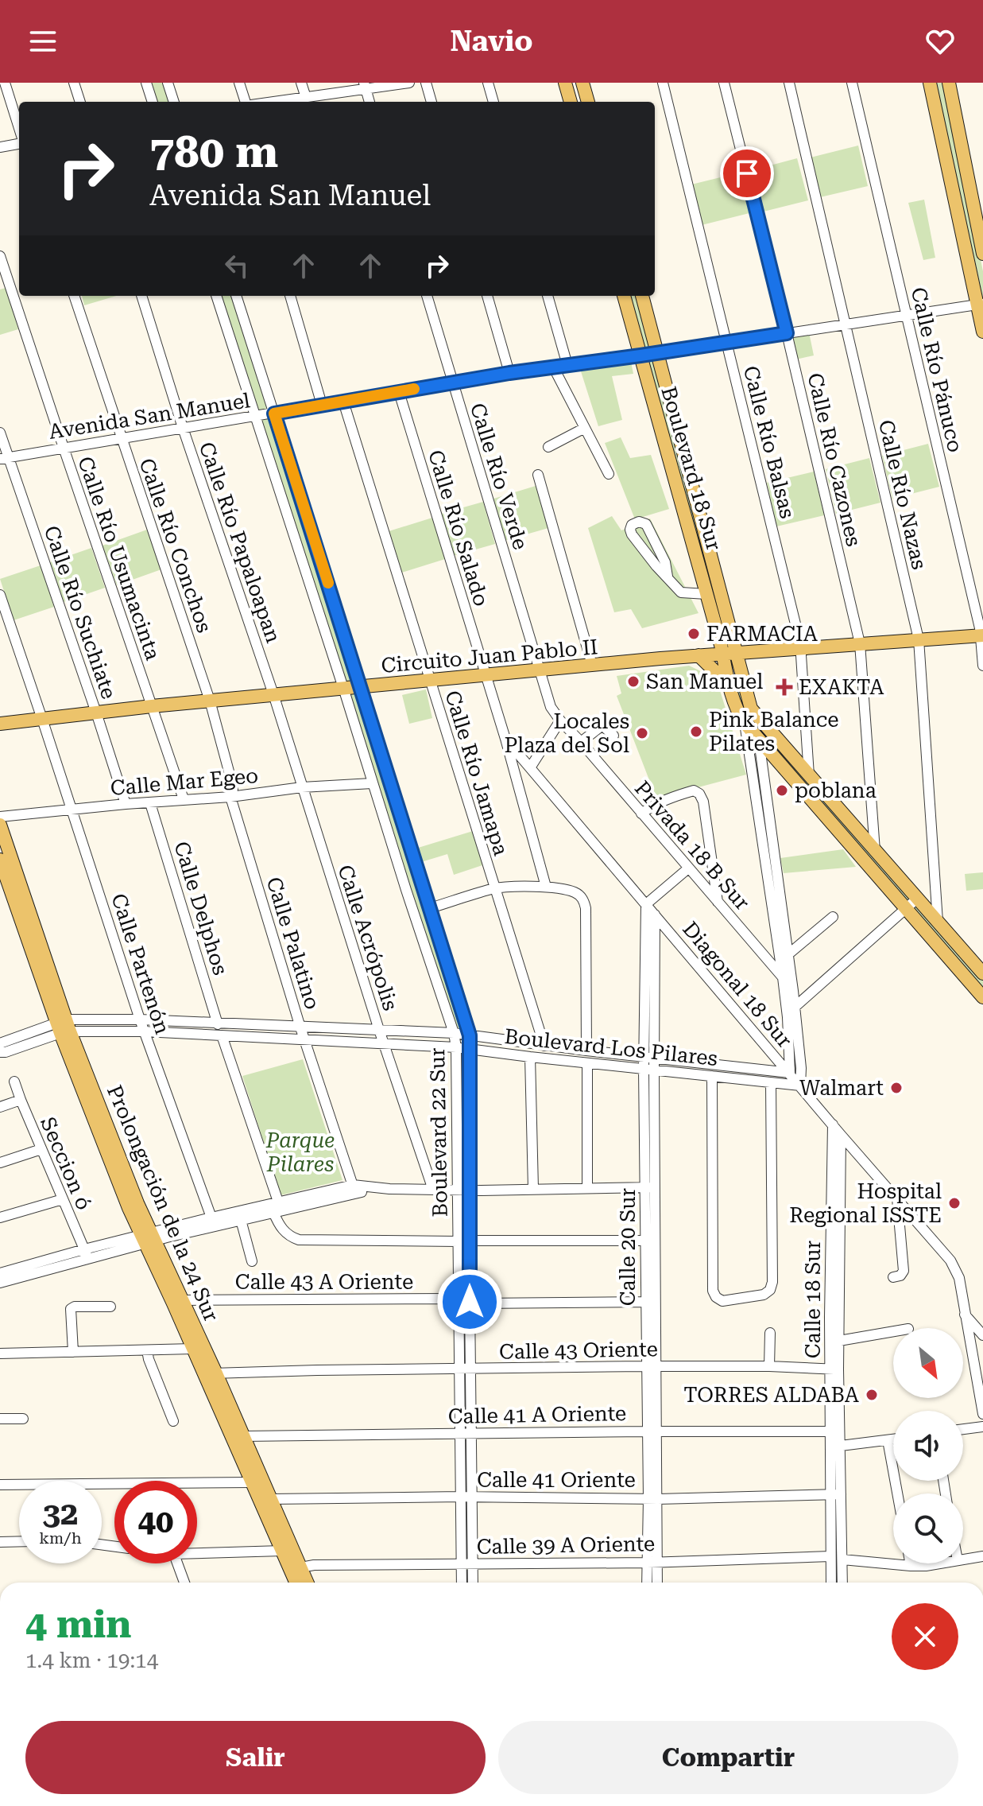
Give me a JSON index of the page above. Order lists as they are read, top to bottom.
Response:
{
  "streets": {
    "main road": ["Boulevard 18 Sur", "Circuito Juan Pablo II", "Prolongación de la 24 Sur"],
    "street": [
      "Calle Río Pánuco",
      "Avenida San Manuel",
      "Calle Río Balsas",
      "Calle Río Cazones",
      "Calle Río Verde",
      "Calle Río Nazas",
      "Calle Río Salado",
      "Calle Río Papaloapan",
      "Calle Río Conchos",
      "Calle Río Usumacinta",
      "Calle Río Suchiate",
      "Calle Río Jamapa",
      "Calle Mar Egeo",
      "Privada 18 B Sur",
      "Calle Delphos",
      "Calle Acrópolis",
      "Calle Palatino",
      "Calle Partenón",
      "Diagonal 18 Sur",
      "Boulevard Los Pilares",
      "Boulevard 22 Sur",
      "Seccion ó",
      "Calle 20 Sur",
      "Calle 43 A Oriente",
      "Calle 18 Sur",
      "Calle 43 Oriente",
      "Calle 41 A Oriente",
      "Calle 41 Oriente",
      "Calle 39 A Oriente"
    ]
  },
  "crossings": [
    ["Calle Río Pánuco", "Avenida San Manuel"],
    ["Calle Río Pánuco", "Circuito Juan Pablo II"],
    ["Avenida San Manuel", "Calle Río Balsas"],
    ["Avenida San Manuel", "Calle Río Cazones"],
    ["Avenida San Manuel", "Boulevard 18 Sur"],
    ["Avenida San Manuel", "Calle Río Verde"],
    ["Avenida San Manuel", "Calle Río Nazas"],
    ["Avenida San Manuel", "Calle Río Salado"],
    ["Avenida San Manuel", "Calle Río Papaloapan"],
    ["Avenida San Manuel", "Calle Río Conchos"],
    ["Avenida San Manuel", "Calle Río Usumacinta"],
    ["Avenida San Manuel", "Calle Río Suchiate"],
    ["Avenida San Manuel", "Calle Río Jamapa"],
    ["Avenida San Manuel", "Boulevard 22 Sur"],
    ["Calle Río Balsas", "Boulevard 18 Sur"],
    ["Calle Río Balsas", "Circuito Juan Pablo II"],
    ["Calle Río Cazones", "Boulevard 18 Sur"],
    ["Calle Río Cazones", "Circuito Juan Pablo II"],
    ["Boulevard 18 Sur", "Calle Río Nazas"],
    ["Boulevard 18 Sur", "Circuito Juan Pablo II"],
    ["Calle Río Verde", "Circuito Juan Pablo II"],
    ["Calle Río Verde", "Privada 18 B Sur"],
    ["Calle Río Nazas", "Circuito Juan Pablo II"],
    ["Calle Río Salado", "Circuito Juan Pablo II"],
    ["Calle Río Salado", "Diagonal 18 Sur"],
    ["Calle Río Papaloapan", "Circuito Juan Pablo II"],
    ["Calle Río Papaloapan", "Calle Acrópolis"],
    ["Calle Río Conchos", "Circuito Juan Pablo II"],
    ["Calle Río Conchos", "Calle Palatino"],
    ["Calle Río Usumacinta", "Circuito Juan Pablo II"],
    ["Calle Río Usumacinta", "Calle Mar Egeo"],
    ["Calle Río Suchiate", "Circuito Juan Pablo II"],
    ["Calle Río Suchiate", "Calle Mar Egeo"],
    ["Circuito Juan Pablo II", "Calle Río Jamapa"],
    ["Circuito Juan Pablo II", "Privada 18 B Sur"],
    ["Circuito Juan Pablo II", "Calle Acrópolis"],
    ["Circuito Juan Pablo II", "Calle Palatino"],
    ["Circuito Juan Pablo II", "Calle Partenón"],
    ["Circuito Juan Pablo II", "Diagonal 18 Sur"],
    ["Circuito Juan Pablo II", "Boulevard 22 Sur"],
    ["Calle Río Jamapa", "Boulevard Los Pilares"],
    ["Calle Mar Egeo", "Calle Delphos"],
    ["Calle Mar Egeo", "Calle Acrópolis"],
    ["Calle Mar Egeo", "Calle Palatino"],
    ["Calle Mar Egeo", "Calle Partenón"],
    ["Calle Mar Egeo", "Boulevard 22 Sur"],
    ["Calle Delphos", "Boulevard Los Pilares"],
    ["Calle Acrópolis", "Boulevard Los Pilares"],
    ["Calle Palatino", "Boulevard Los Pilares"],
    ["Calle Partenón", "Boulevard Los Pilares"],
    ["Diagonal 18 Sur", "Boulevard Los Pilares"],
    ["Diagonal 18 Sur", "Calle 20 Sur"],
    ["Diagonal 18 Sur", "Calle 18 Sur"],
    ["Boulevard Los Pilares", "Boulevard 22 Sur"],
    ["Boulevard Los Pilares", "Prolongación de la 24 Sur"],
    ["Boulevard Los Pilares", "Calle 20 Sur"],
    ["Boulevard 22 Sur", "Calle 43 A Oriente"],
    ["Boulevard 22 Sur", "Calle 43 Oriente"],
    ["Boulevard 22 Sur", "Calle 41 A Oriente"],
    ["Boulevard 22 Sur", "Calle 41 Oriente"],
    ["Boulevard 22 Sur", "Calle 39 A Oriente"],
    ["Prolongación de la 24 Sur", "Calle 43 A Oriente"],
    ["Prolongación de la 24 Sur", "Calle 43 Oriente"],
    ["Prolongación de la 24 Sur", "Calle 41 A Oriente"],
    ["Prolongación de la 24 Sur", "Calle 41 Oriente"],
    ["Prolongación de la 24 Sur", "Calle 39 A Oriente"],
    ["Calle 20 Sur", "Calle 43 A Oriente"],
    ["Calle 20 Sur", "Calle 43 Oriente"],
    ["Calle 20 Sur", "Calle 41 A Oriente"],
    ["Calle 20 Sur", "Calle 41 Oriente"],
    ["Calle 20 Sur", "Calle 39 A Oriente"],
    ["Calle 18 Sur", "Calle 43 Oriente"],
    ["Calle 18 Sur", "Calle 41 A Oriente"],
    ["Calle 18 Sur", "Calle 41 Oriente"],
    ["Calle 18 Sur", "Calle 39 A Oriente"]
  ],
  "parks": ["Parque Pilares"],
  "places": {
    "other": [
      "FARMACIA",
      "San Manuel",
      "Pink Balance Pilates",
      "Locales Plaza del Sol",
      "poblana",
      "Walmart",
      "Hospital Regional ISSTE",
      "TORRES ALDABA"
    ],
    "health": ["EXAKTA"]
  },
  "north": "bottom right",
  "page": {
    "header": "Navio",
    "turn": ["780 m", "Avenida San Manuel"],
    "speed": "32 km/h",
    "limit": "40",
    "heading": ["4 min", "1.4 km · 19:14"],
    "buttons": ["Salir", "Compartir"]
  }
}
